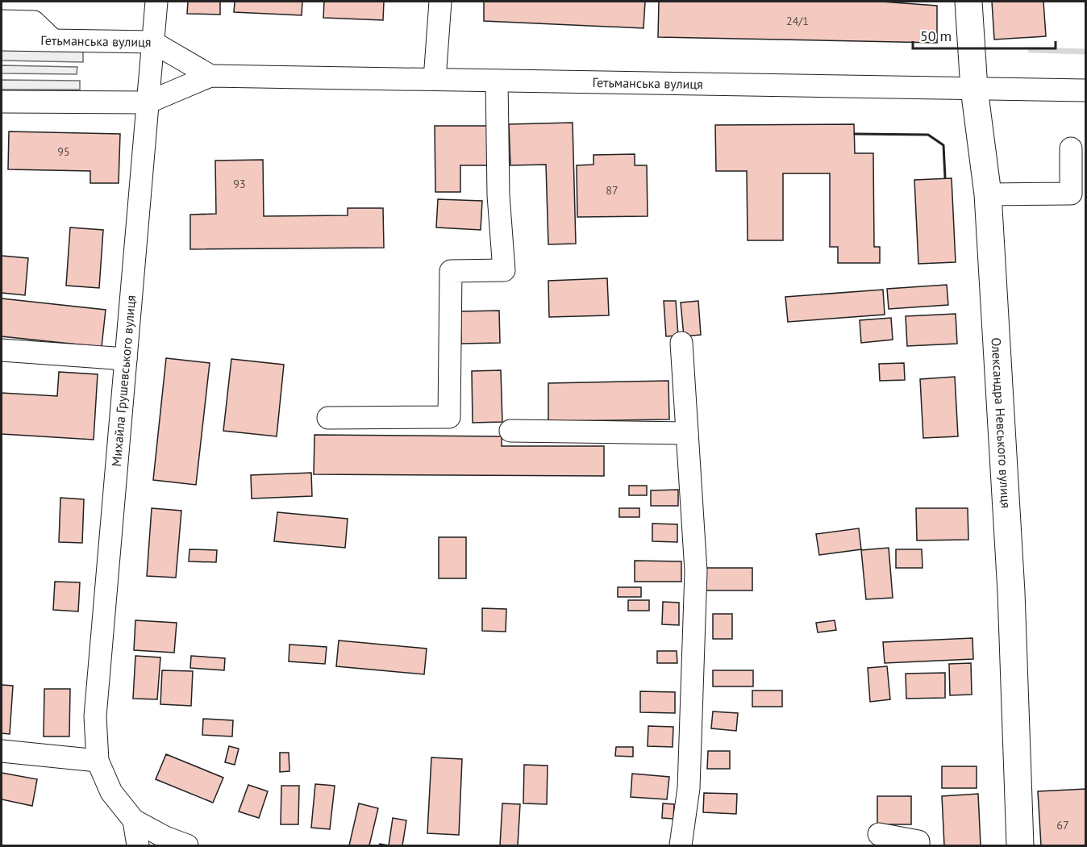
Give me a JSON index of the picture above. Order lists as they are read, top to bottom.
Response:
{
  "streets": {
    "main road": ["Олександра Невського вулиця"],
    "street": ["Гетьманська вулиця", "Михайла Грушевського вулиця"]
  },
  "crossings": [
    ["Гетьманська вулиця", "Михайла Грушевського вулиця"],
    ["Гетьманська вулиця", "Олександра Невського вулиця"]
  ],
  "house_numbers": [
    "24/1",
    "95",
    "93",
    "87",
    "67"
  ],
  "scale_bar": "50 m"
}
